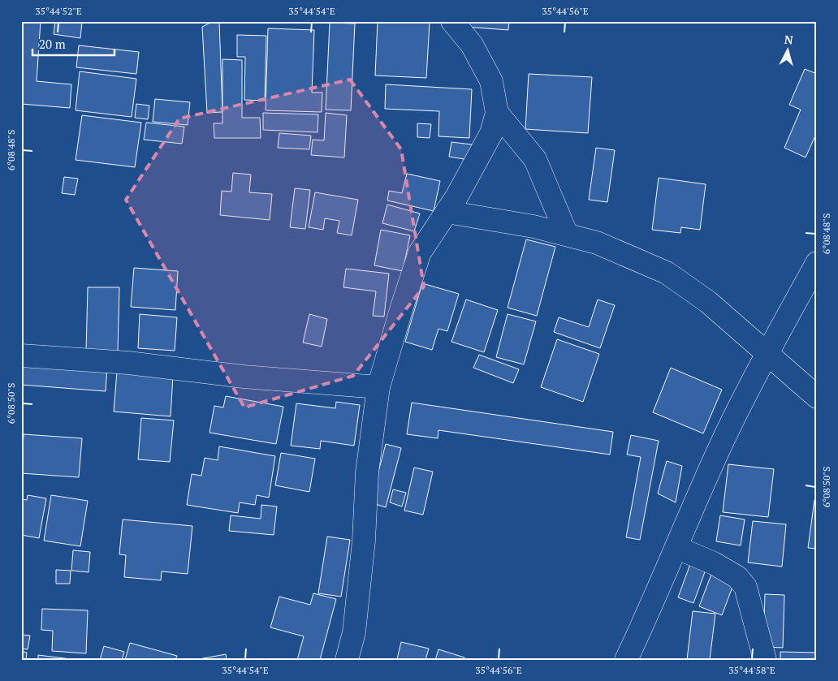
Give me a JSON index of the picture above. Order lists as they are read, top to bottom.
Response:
{
  "scale_bar": "20 m",
  "north": "top",
  "coordinates": [
    "35°44'52\"E",
    "35°44'54\"E",
    "35°44'56\"E",
    "6°08'48\"S",
    "6°08'50\"S",
    "35°44'58\"E"
  ]
}
